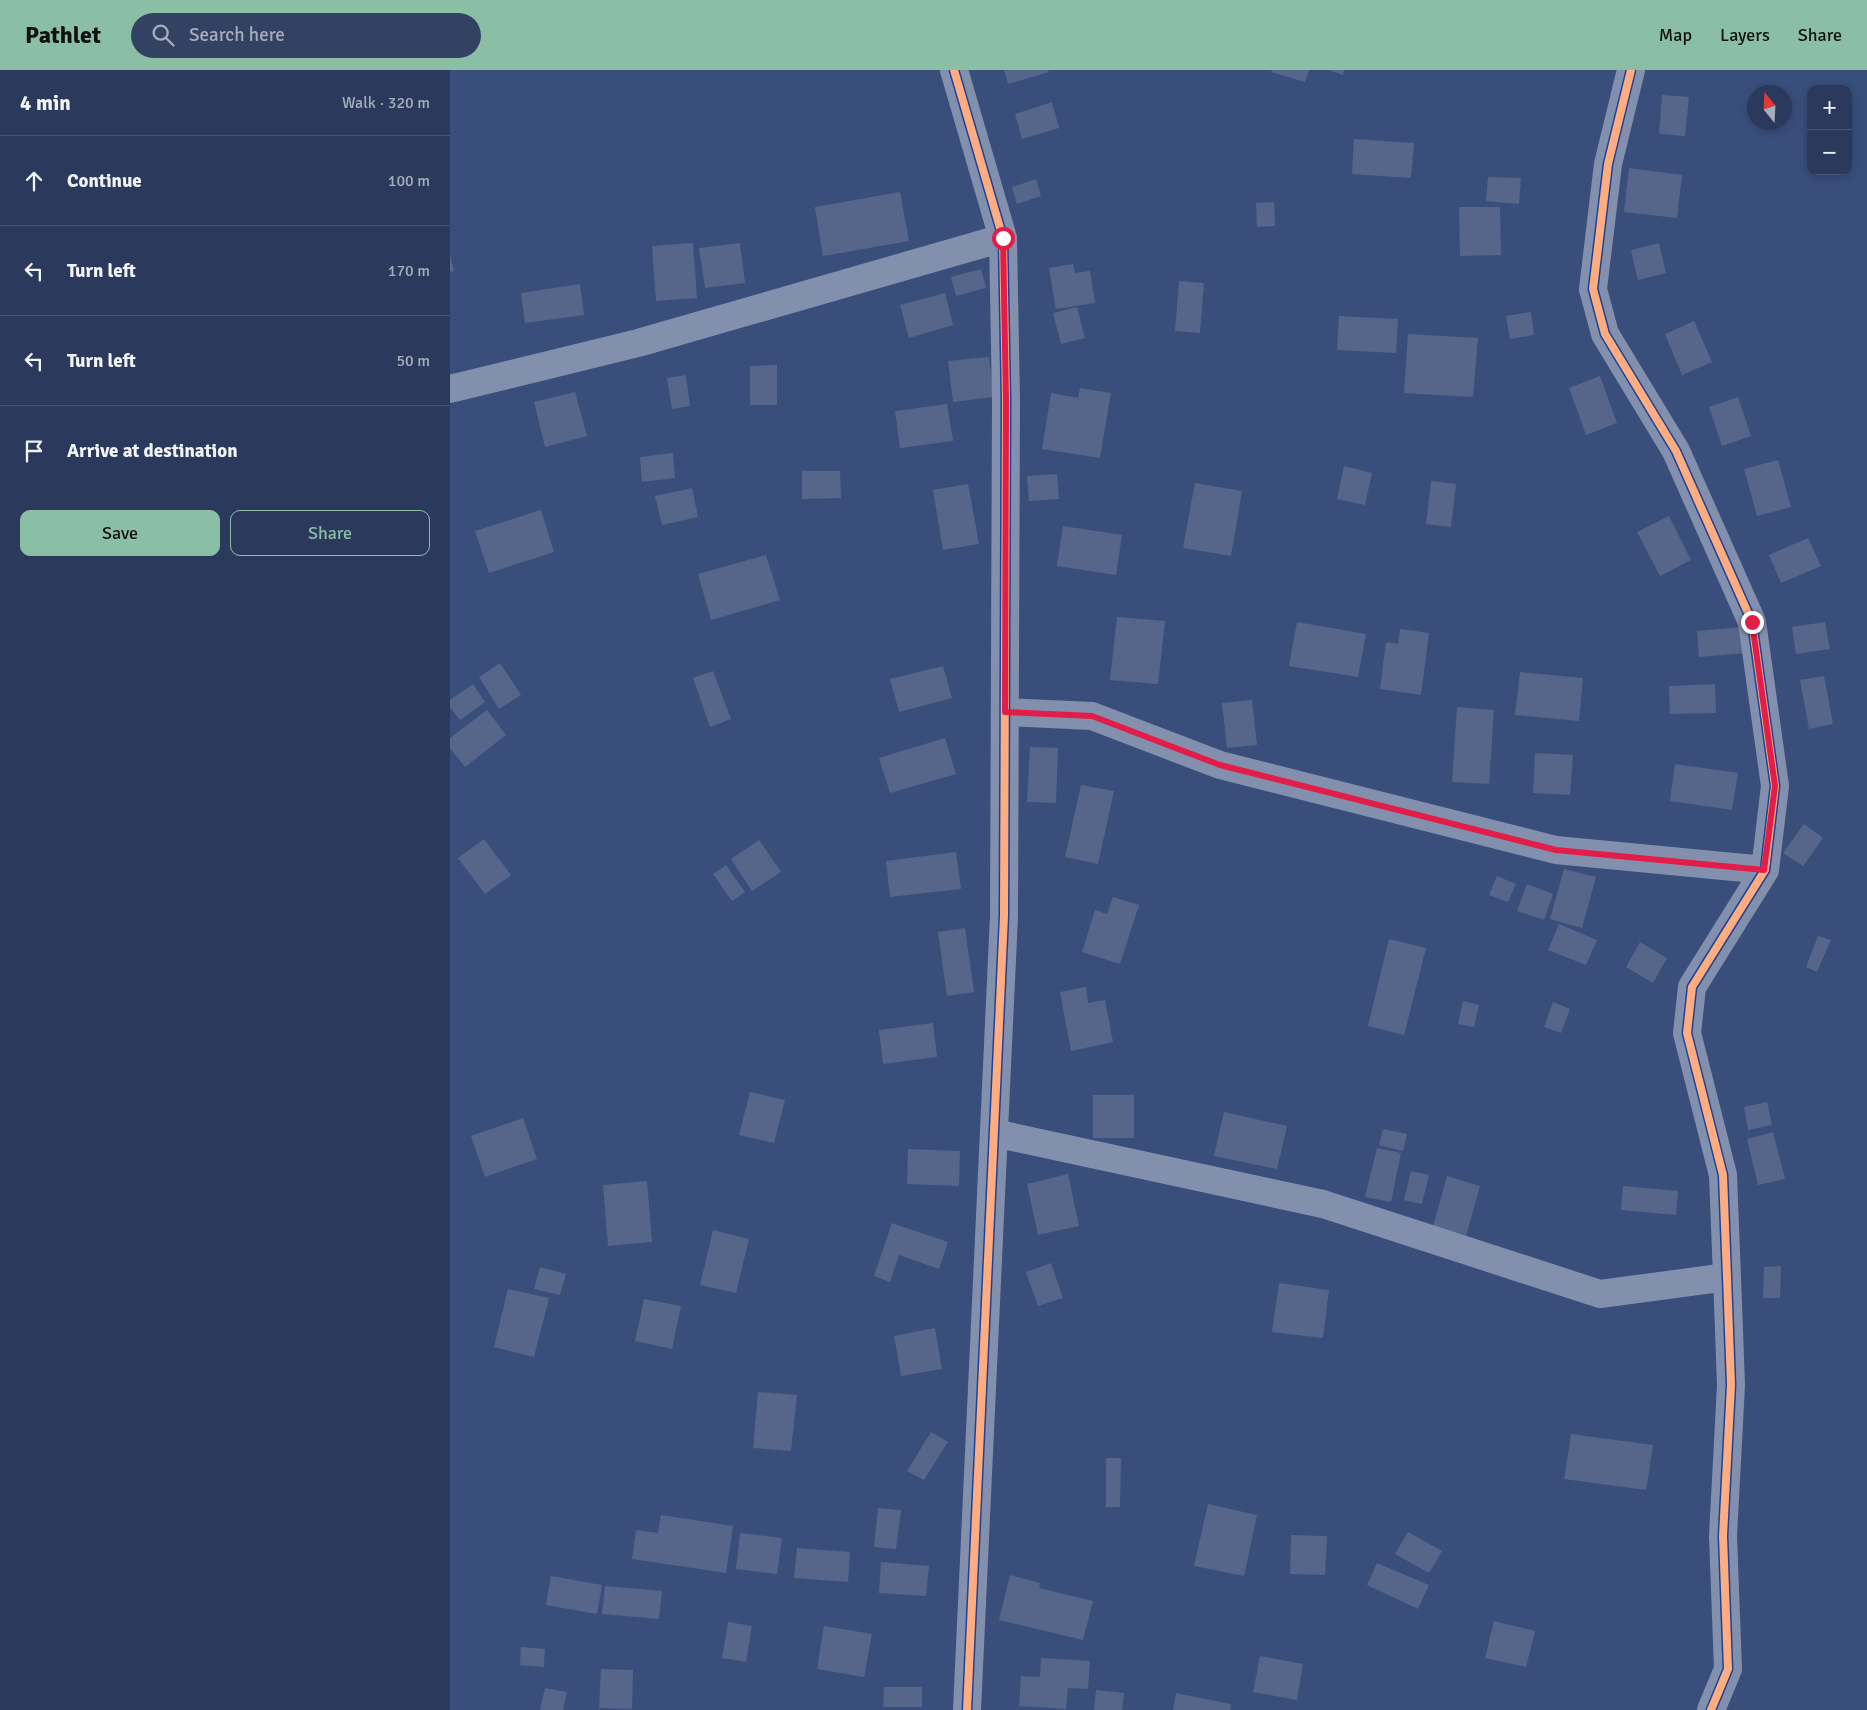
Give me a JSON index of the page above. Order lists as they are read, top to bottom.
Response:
{
  "north": "top",
  "page": {
    "header": "Pathlet",
    "search": "Search here",
    "nav": ["Map", "Layers", "Share"],
    "heading": ["4 min", "Walk · 320 m"],
    "map_buttons": ["+", "−"],
    "list": [
      ["Continue", "100 m"],
      ["Turn left", "170 m"],
      ["Turn left", "50 m"],
      "Arrive at destination"
    ],
    "buttons": ["Save", "Share"]
  }
}
